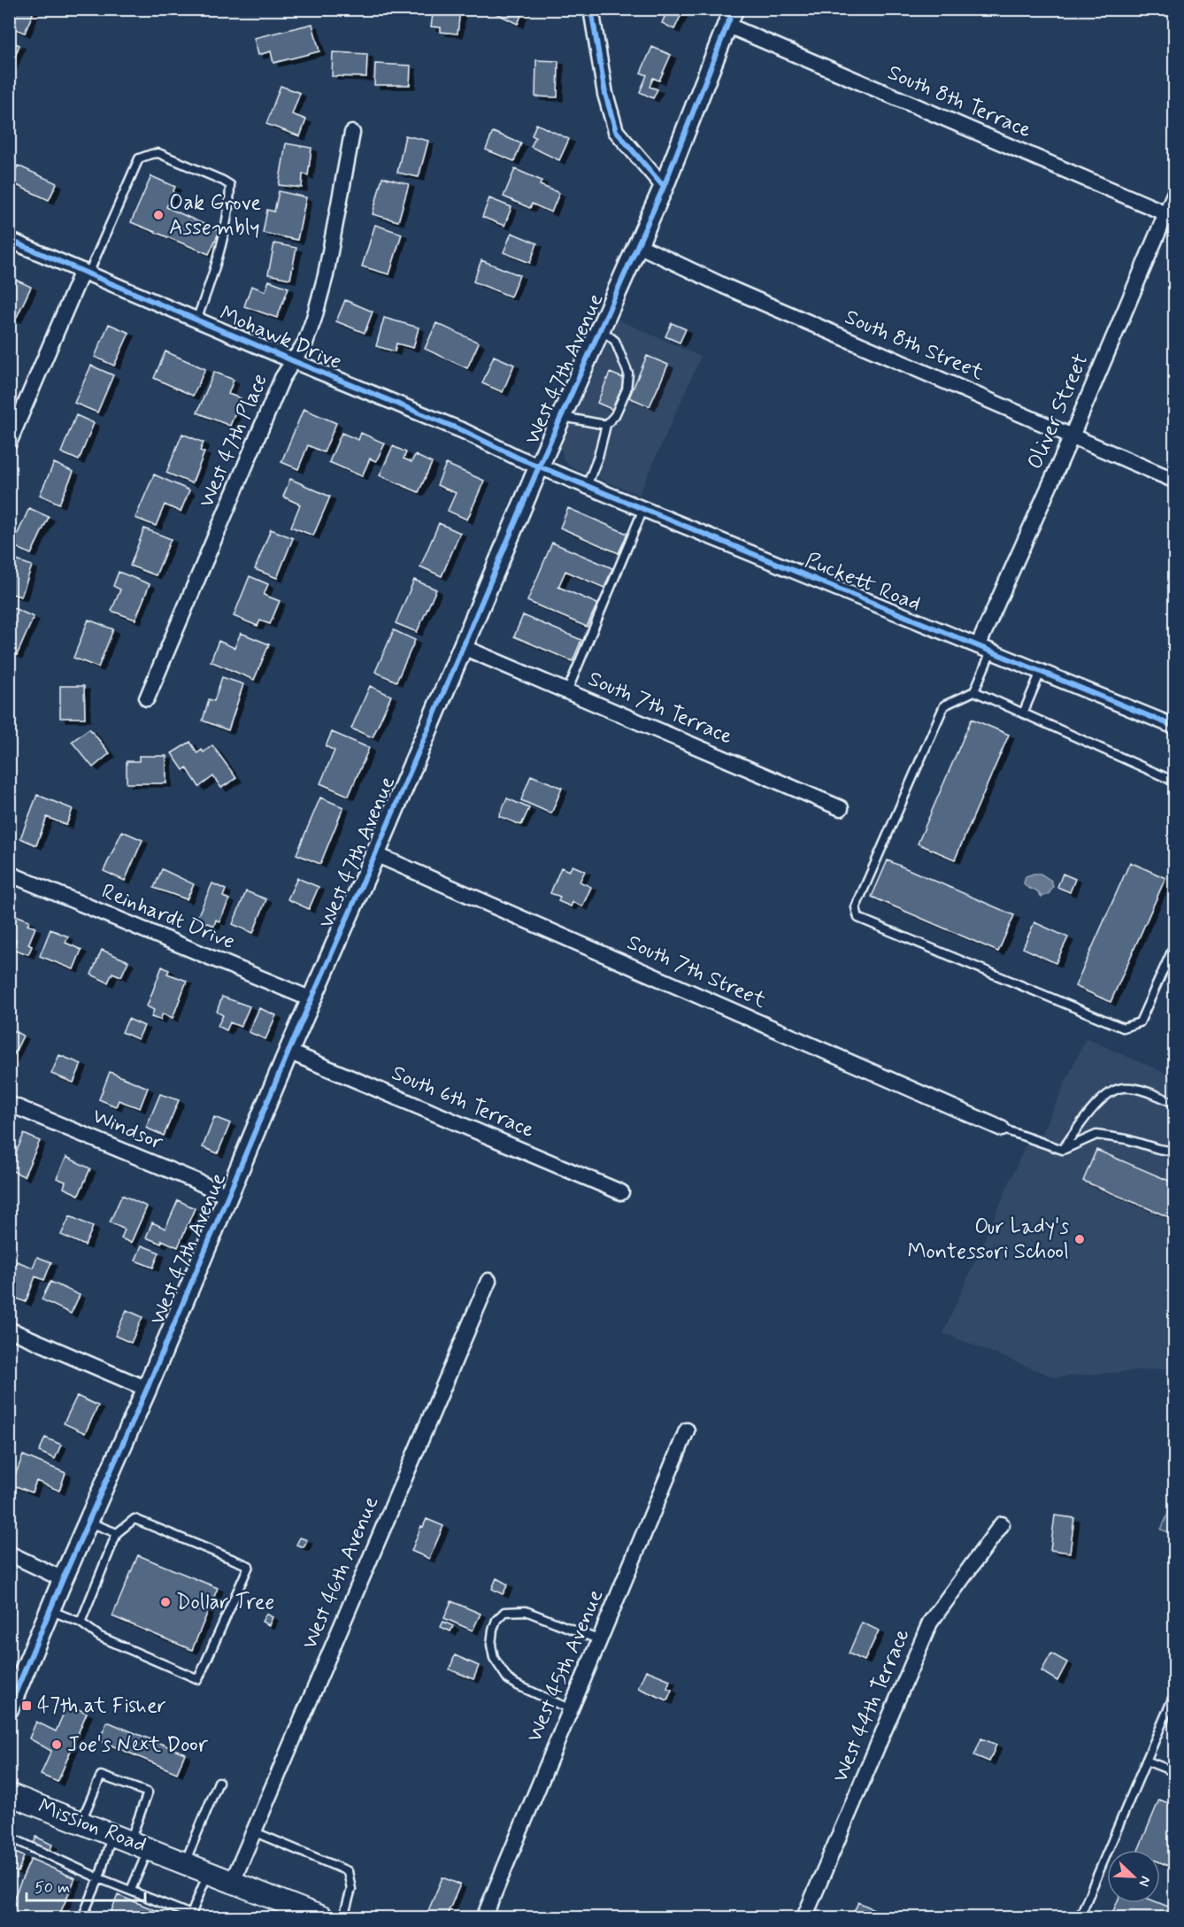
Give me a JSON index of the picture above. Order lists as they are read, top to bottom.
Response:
{
  "streets": {
    "main road": ["Mission Road"],
    "street": [
      "South 8th Terrace",
      "Mohawk Drive",
      "South 8th Street",
      "West 47th Avenue",
      "Oliver Street",
      "West 47th Place",
      "Puckett Road",
      "South 7th Terrace",
      "Reinhardt Drive",
      "South 7th Street",
      "South 6th Terrace",
      "Windsor",
      "West 46th Avenue",
      "West 45th Avenue",
      "West 44th Terrace"
    ]
  },
  "crossings": [
    ["South 8th Terrace", "West 47th Avenue"],
    ["South 8th Terrace", "Oliver Street"],
    ["Mohawk Drive", "West 47th Avenue"],
    ["Mohawk Drive", "West 47th Place"],
    ["Mohawk Drive", "Puckett Road"],
    ["South 8th Street", "West 47th Avenue"],
    ["South 8th Street", "Oliver Street"],
    ["West 47th Avenue", "Puckett Road"],
    ["West 47th Avenue", "South 7th Terrace"],
    ["West 47th Avenue", "Reinhardt Drive"],
    ["West 47th Avenue", "South 7th Street"],
    ["West 47th Avenue", "South 6th Terrace"],
    ["West 47th Avenue", "Windsor"],
    ["Oliver Street", "Puckett Road"],
    ["West 46th Avenue", "Mission Road"]
  ],
  "places": {
    "other": [
      "Oak Grove Assembly",
      "Our Lady's Montessori School",
      "Dollar Tree",
      "Joe's Next Door"
    ],
    "transit": ["47th at Fisher"]
  },
  "scale_bar": "50 m",
  "north": "bottom right"
}
